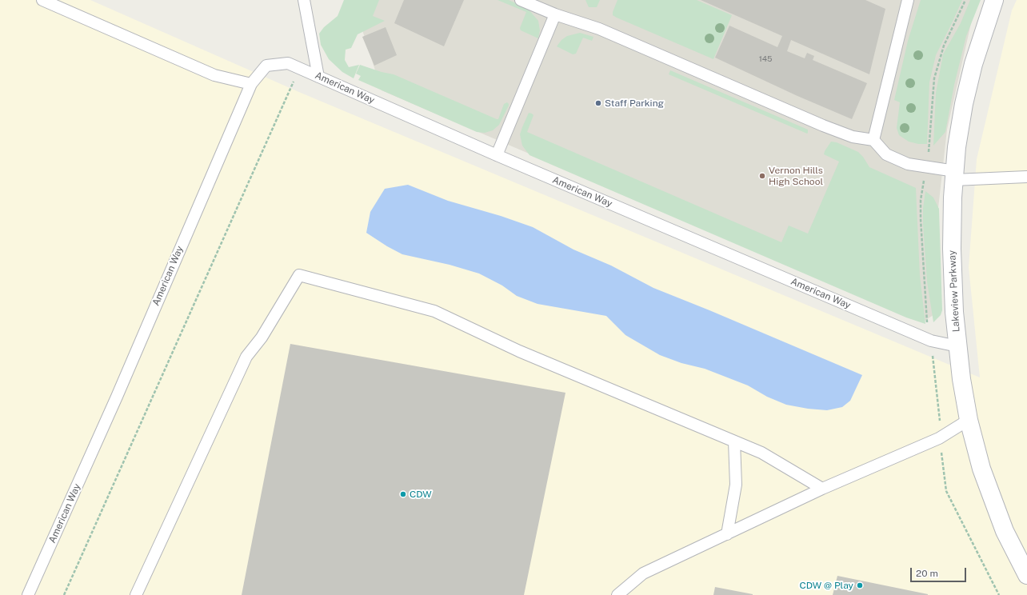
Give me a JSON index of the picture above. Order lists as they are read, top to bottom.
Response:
{
  "streets": {
    "street": ["Lakeview Parkway"],
    "lane": ["American Way"]
  },
  "crossings": [
    ["American Way", "Lakeview Parkway"]
  ],
  "places": [
    "Staff Parking",
    "Vernon Hills High School",
    "CDW",
    "CDW @ Play"
  ],
  "house_numbers": ["145"],
  "scale_bar": "20 m"
}
